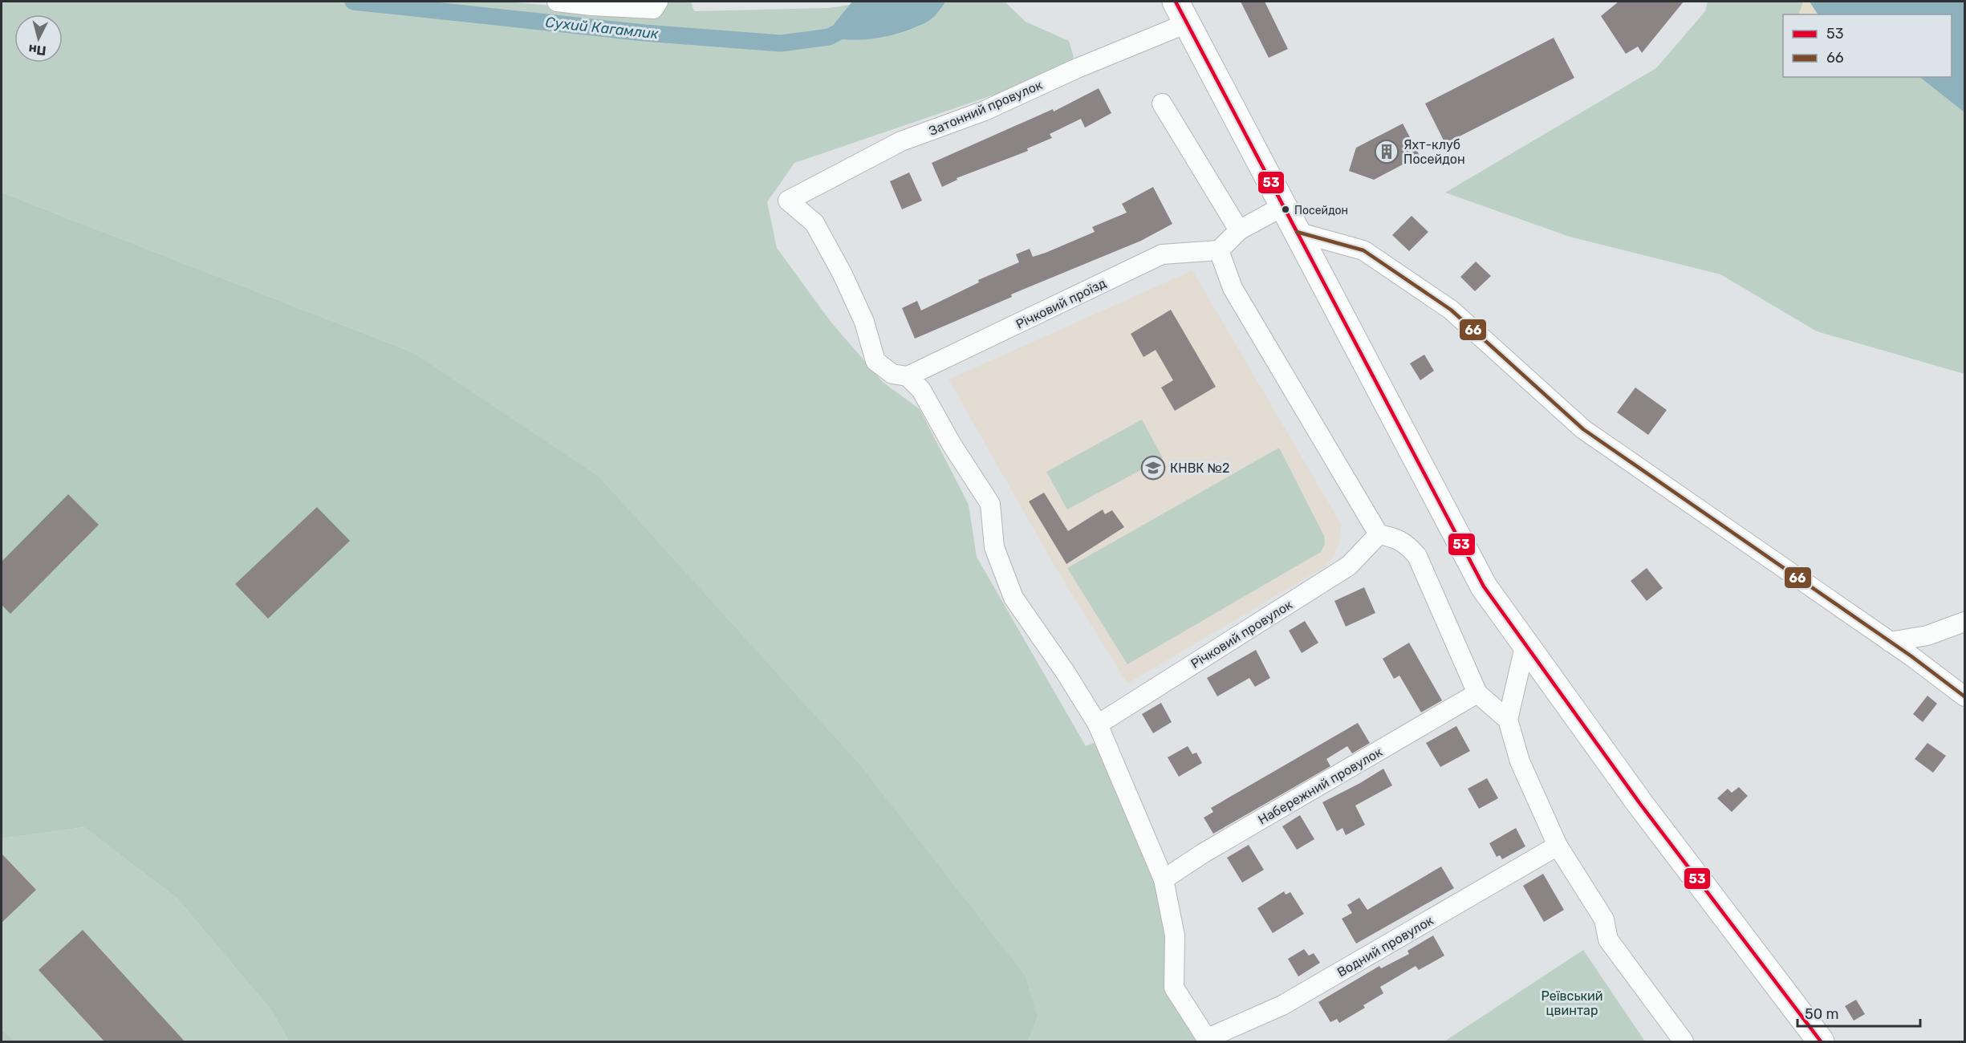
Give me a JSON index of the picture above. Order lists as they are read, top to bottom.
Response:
{
  "streets": {
    "street": [
      "Затонний провулок",
      "Річковий проїзд",
      "Річковий провулок",
      "Набережний провулок",
      "Водний провулок"
    ]
  },
  "crossings": [
    ["Затонний провулок", "Річковий проїзд"]
  ],
  "water": ["Сухий Кагамлик"],
  "parks": ["Реївський цвинтар"],
  "places": {
    "building": ["Яхт-клуб Посейдон"],
    "other": ["Посейдон"],
    "school or university": ["КНВК №2"]
  },
  "lines": ["transit line 53", "transit line 66"],
  "legend": ["53", "66"],
  "scale_bar": "50 m",
  "north": "bottom"
}
